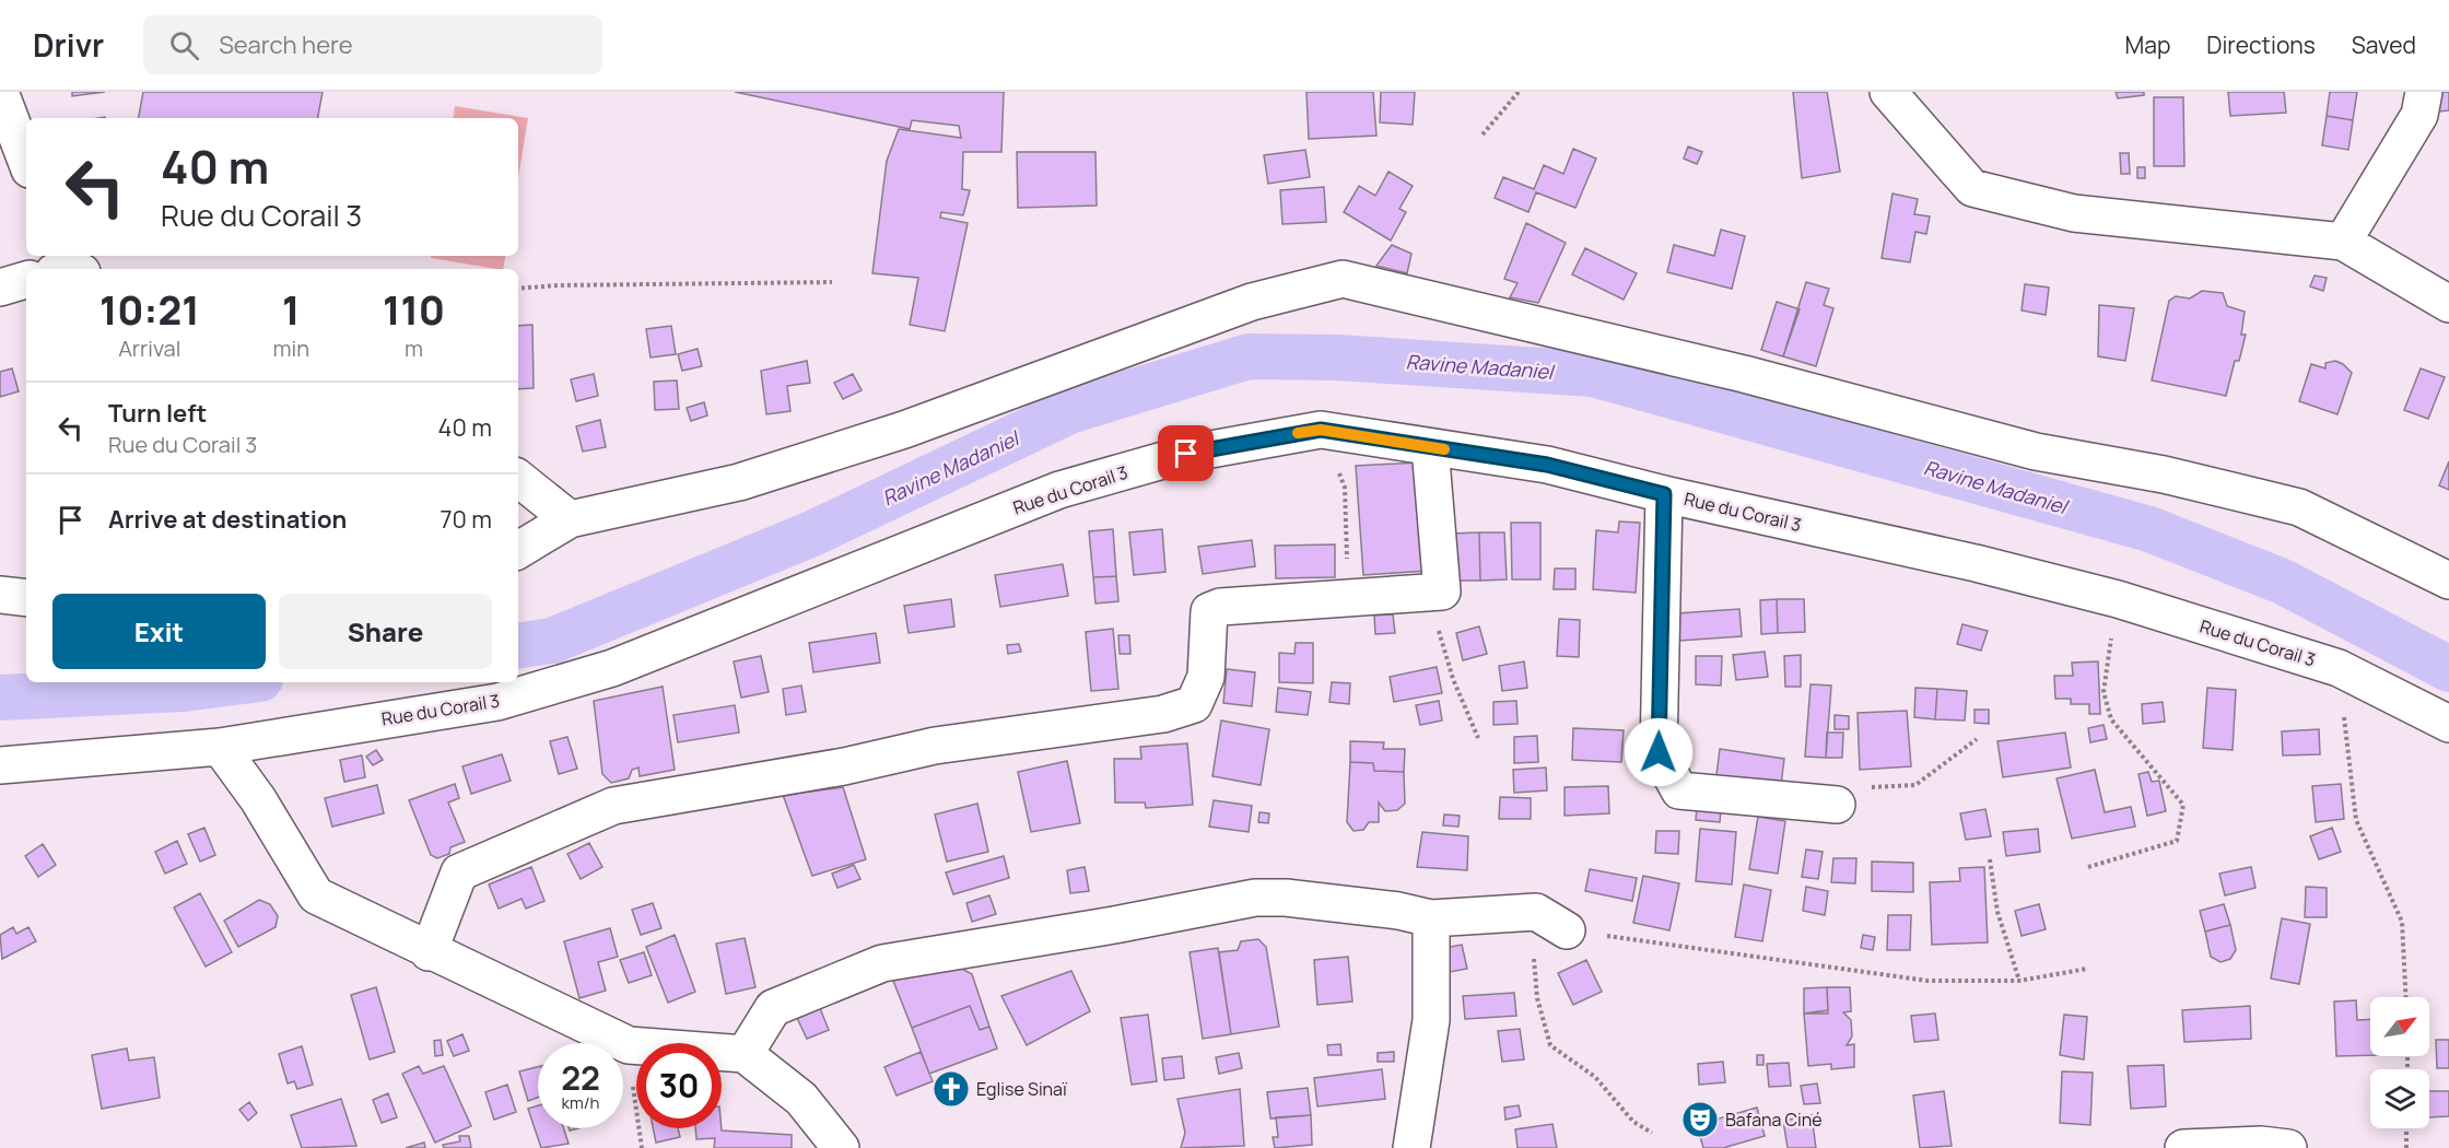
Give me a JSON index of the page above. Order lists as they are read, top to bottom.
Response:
{
  "streets": {
    "street": ["Rue du Corail 3"]
  },
  "water": ["Ravine Madaniel"],
  "places": {
    "church": ["Eglise Sinaï"],
    "theatre": ["Bafana Ciné"]
  },
  "north": "top right",
  "page": {
    "header": "Drivr",
    "search": "Search here",
    "nav": ["Map", "Directions", "Saved"],
    "turn": ["40 m", "Rue du Corail 3"],
    "eta": [
      "10:21",
      "Arrival",
      "1",
      "min",
      "110",
      "m"
    ],
    "list": [
      {
        "name": "Turn left",
        "note": "Rue du Corail 3",
        "value": "40 m"
      },
      {
        "name": "Arrive at destination",
        "value": "70 m"
      }
    ],
    "buttons": ["Exit", "Share"],
    "speed": "22 km/h",
    "limit": "30"
  }
}
